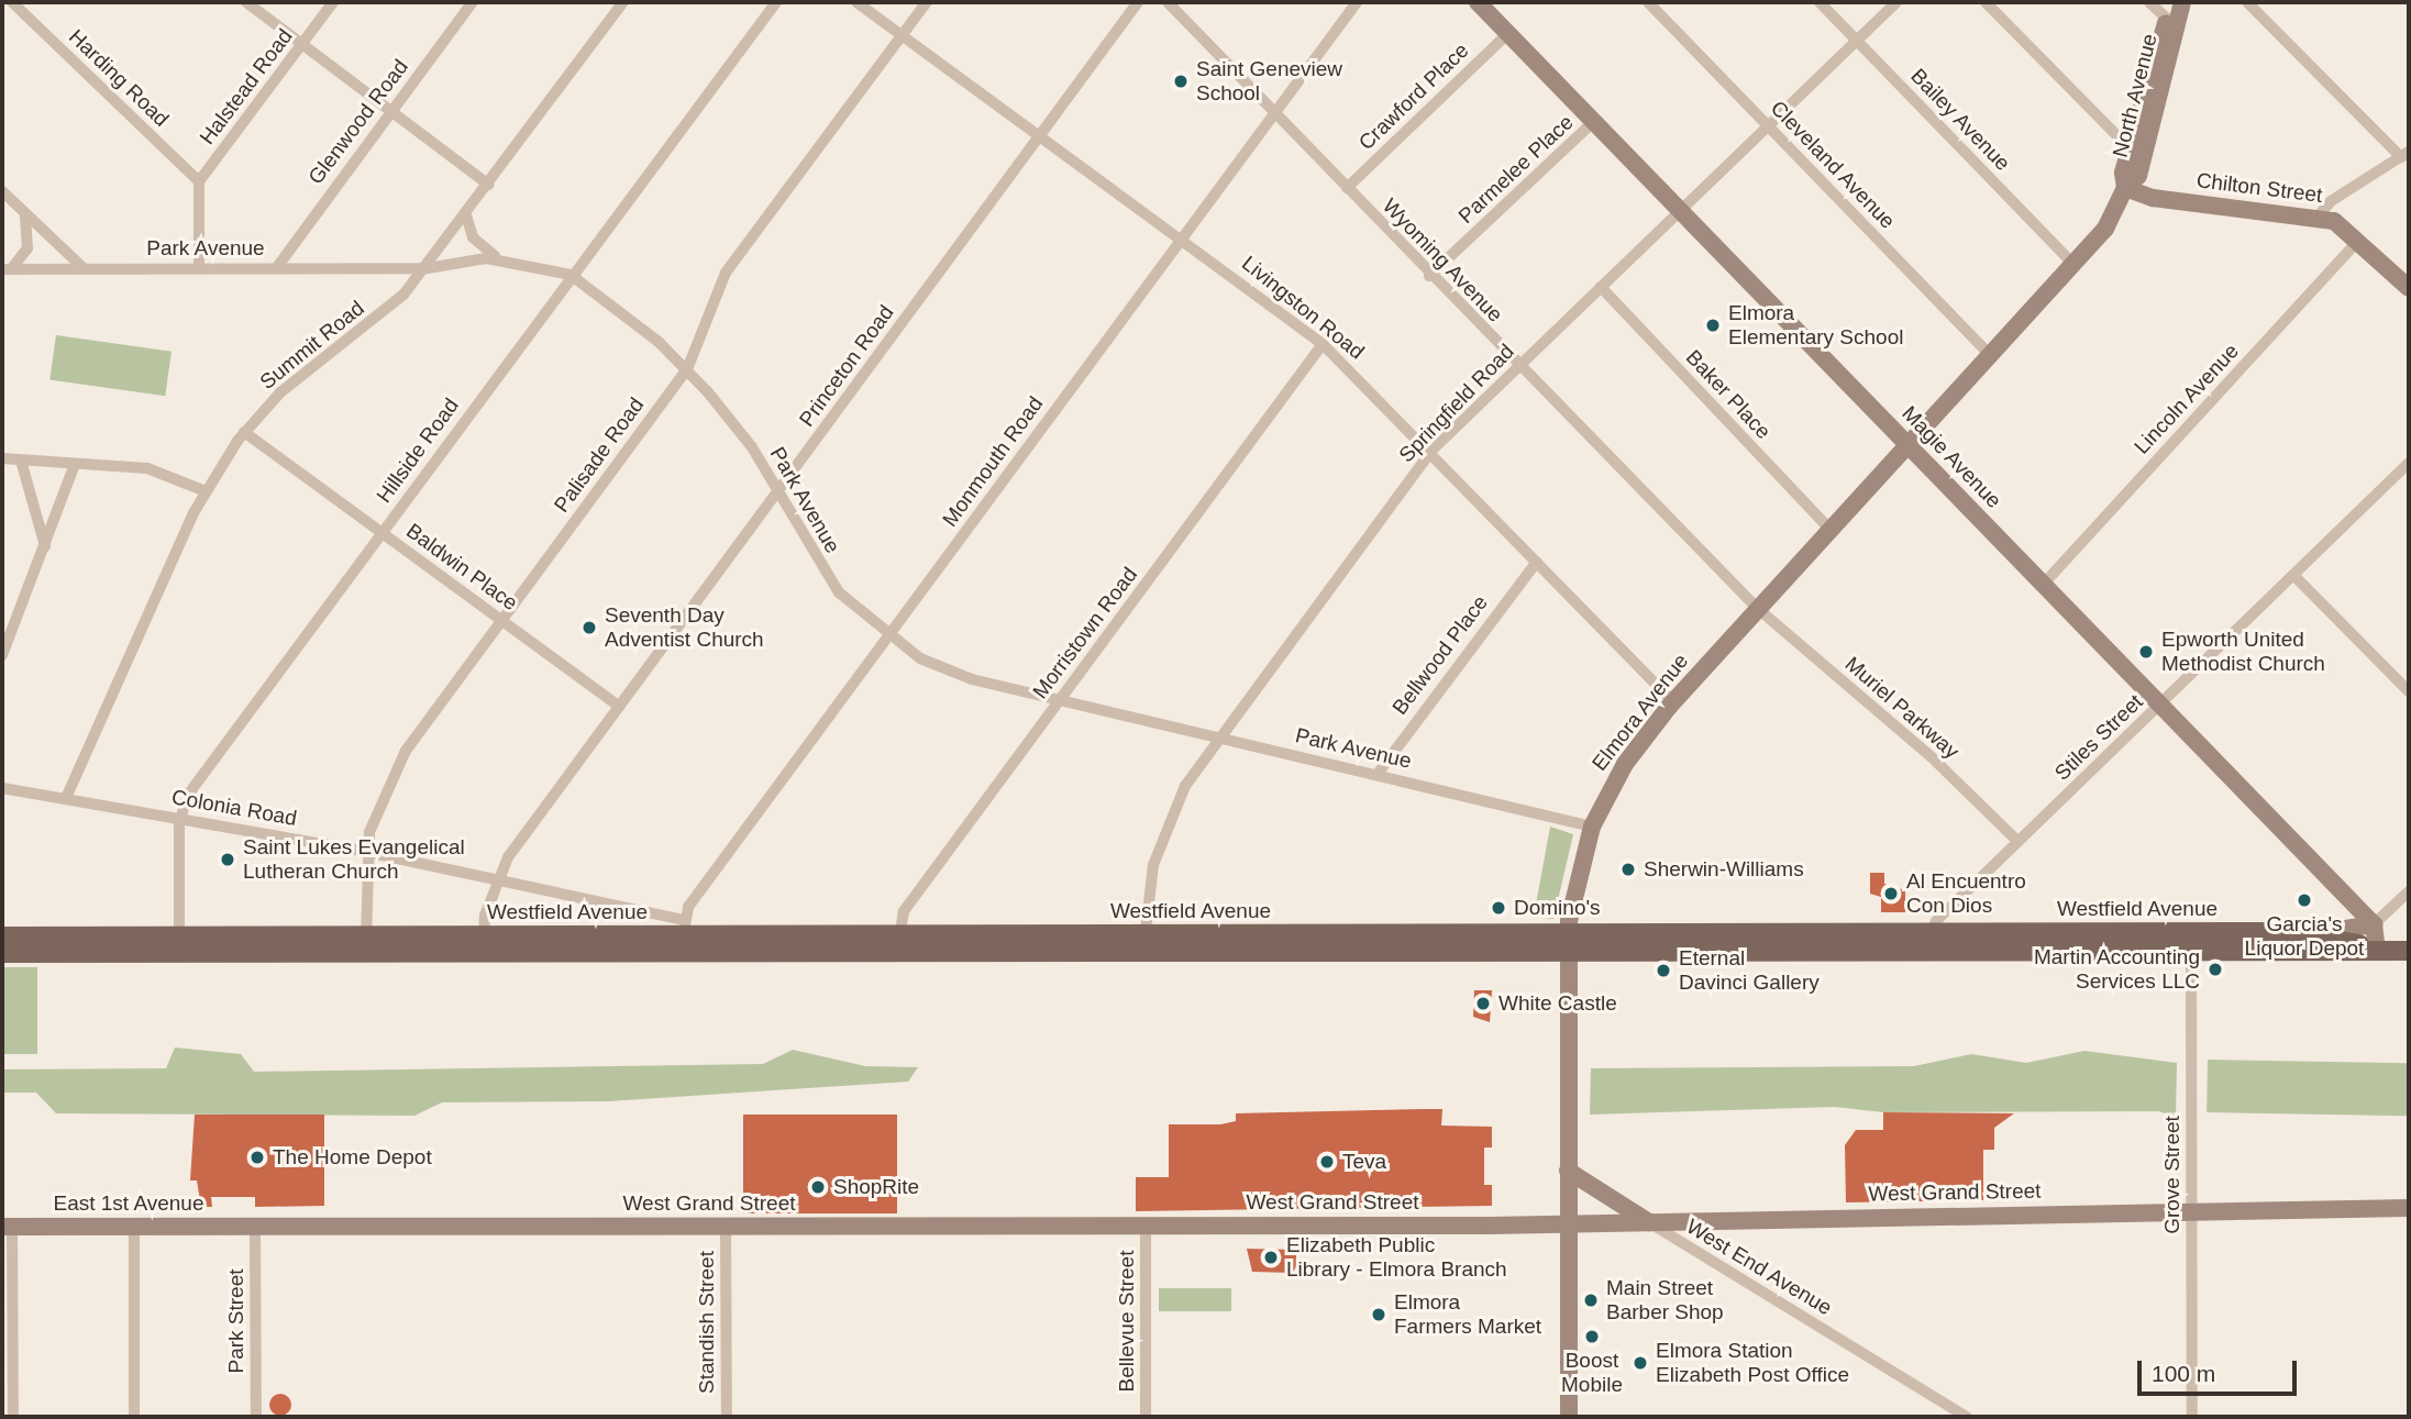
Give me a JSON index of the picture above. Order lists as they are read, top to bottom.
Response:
{
  "streets": {
    "main road": ["Westfield Avenue"],
    "street": [
      "Harding Road",
      "Halstead Road",
      "North Avenue",
      "Crawford Place",
      "Bailey Avenue",
      "Glenwood Road",
      "Cleveland Avenue",
      "Parmelee Place",
      "Chilton Street",
      "Park Avenue",
      "Wyoming Avenue",
      "Livingston Road",
      "Summit Road",
      "Princeton Road",
      "Baker Place",
      "Lincoln Avenue",
      "Springfield Road",
      "Hillside Road",
      "Palisade Road",
      "Magie Avenue",
      "Monmouth Road",
      "Baldwin Place",
      "Morristown Road",
      "Bellwood Place",
      "Muriel Parkway",
      "Elmora Avenue",
      "Stiles Street",
      "Colonia Road",
      "Grove Street",
      "West Grand Street",
      "East 1st Avenue",
      "West End Avenue",
      "Park Street",
      "Bellevue Street",
      "Standish Street"
    ]
  },
  "crossings": [
    ["Harding Road", "Halstead Road"],
    ["North Avenue", "Chilton Street"],
    ["North Avenue", "Elmora Avenue"],
    ["Crawford Place", "Wyoming Avenue"],
    ["Crawford Place", "Magie Avenue"],
    ["Bailey Avenue", "Springfield Road"],
    ["Bailey Avenue", "Elmora Avenue"],
    ["Glenwood Road", "Park Avenue"],
    ["Cleveland Avenue", "Springfield Road"],
    ["Cleveland Avenue", "Elmora Avenue"],
    ["Parmelee Place", "Wyoming Avenue"],
    ["Parmelee Place", "Magie Avenue"],
    ["Chilton Street", "Lincoln Avenue"],
    ["Chilton Street", "Elmora Avenue"],
    ["Park Avenue", "Summit Road"],
    ["Park Avenue", "Princeton Road"],
    ["Park Avenue", "Springfield Road"],
    ["Park Avenue", "Hillside Road"],
    ["Park Avenue", "Palisade Road"],
    ["Park Avenue", "Monmouth Road"],
    ["Park Avenue", "Morristown Road"],
    ["Park Avenue", "Bellwood Place"],
    ["Park Avenue", "Elmora Avenue"],
    ["Wyoming Avenue", "Springfield Road"],
    ["Wyoming Avenue", "Monmouth Road"],
    ["Wyoming Avenue", "Muriel Parkway"],
    ["Wyoming Avenue", "Elmora Avenue"],
    ["Livingston Road", "Princeton Road"],
    ["Livingston Road", "Springfield Road"],
    ["Livingston Road", "Palisade Road"],
    ["Livingston Road", "Monmouth Road"],
    ["Livingston Road", "Morristown Road"],
    ["Livingston Road", "Bellwood Place"],
    ["Livingston Road", "Elmora Avenue"],
    ["Summit Road", "Baldwin Place"],
    ["Summit Road", "Colonia Road"],
    ["Princeton Road", "Baldwin Place"],
    ["Princeton Road", "Colonia Road"],
    ["Princeton Road", "Westfield Avenue"],
    ["Baker Place", "Springfield Road"],
    ["Baker Place", "Elmora Avenue"],
    ["Lincoln Avenue", "Magie Avenue"],
    ["Springfield Road", "Magie Avenue"],
    ["Springfield Road", "Westfield Avenue"],
    ["Hillside Road", "Baldwin Place"],
    ["Hillside Road", "Colonia Road"],
    ["Hillside Road", "Westfield Avenue"],
    ["Palisade Road", "Baldwin Place"],
    ["Palisade Road", "Colonia Road"],
    ["Palisade Road", "Westfield Avenue"],
    ["Magie Avenue", "Elmora Avenue"],
    ["Magie Avenue", "Stiles Street"],
    ["Monmouth Road", "Colonia Road"],
    ["Monmouth Road", "Westfield Avenue"],
    ["Morristown Road", "Westfield Avenue"],
    ["Muriel Parkway", "Elmora Avenue"],
    ["Muriel Parkway", "Stiles Street"],
    ["Elmora Avenue", "Westfield Avenue"],
    ["Elmora Avenue", "West Grand Street"],
    ["Stiles Street", "Westfield Avenue"],
    ["Colonia Road", "Westfield Avenue"],
    ["Westfield Avenue", "Grove Street"],
    ["Grove Street", "West Grand Street"],
    ["West Grand Street", "East 1st Avenue"],
    ["West Grand Street", "West End Avenue"],
    ["West Grand Street", "Park Street"],
    ["West Grand Street", "Bellevue Street"],
    ["West Grand Street", "Standish Street"],
    ["East 1st Avenue", "Park Street"]
  ],
  "places": [
    "Saint Geneview School",
    "Elmora Elementary School",
    "Seventh Day Adventist Church",
    "Epworth United Methodist Church",
    "Saint Lukes Evangelical Lutheran Church",
    "Sherwin-Williams",
    "Al Encuentro Con Dios",
    "Garcia's Liquor Depot",
    "Domino's",
    "Martin Accounting Services LLC",
    "Eternal Davinci Gallery",
    "White Castle",
    "The Home Depot",
    "Teva",
    "ShopRite",
    "Elizabeth Public Library - Elmora Branch",
    "Main Street Barber Shop",
    "Elmora Farmers Market",
    "Boost Mobile",
    "Elmora Station Elizabeth Post Office"
  ],
  "scale_bar": "100 m"
}
